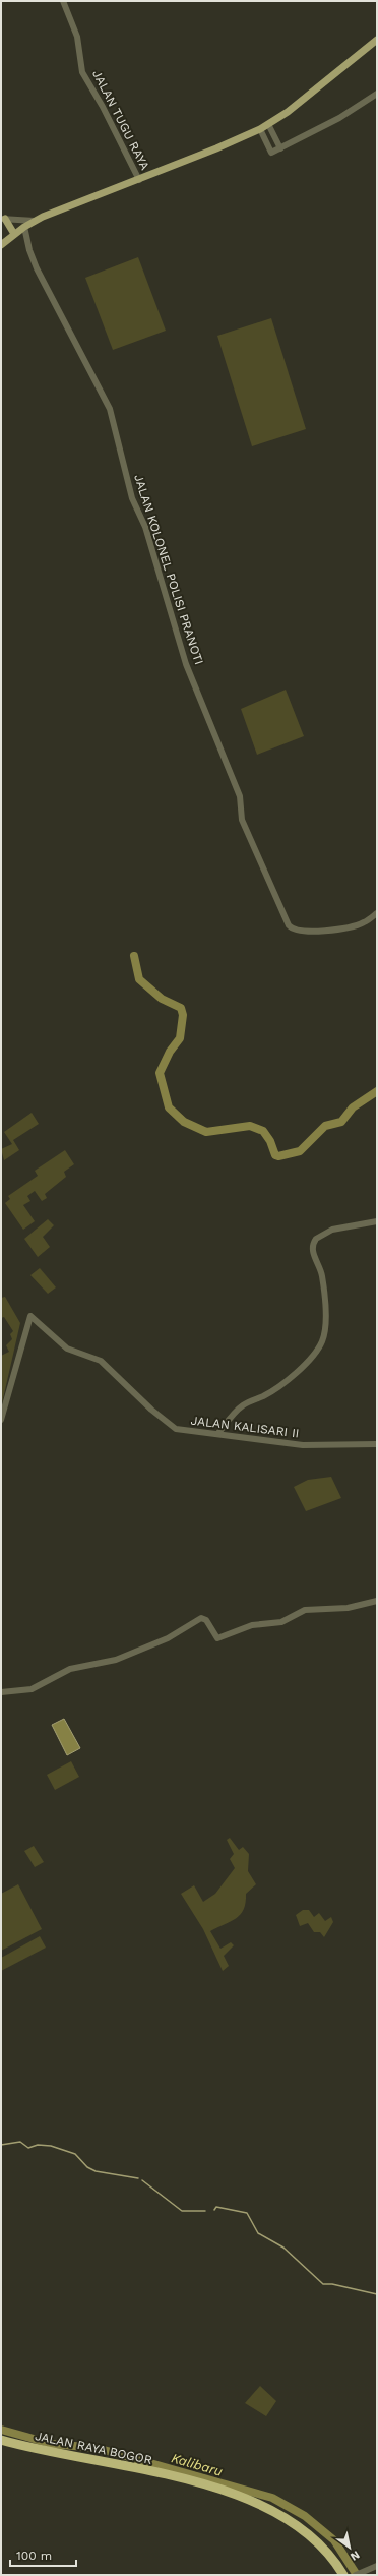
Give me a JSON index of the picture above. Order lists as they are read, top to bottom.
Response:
{
  "streets": {
    "highway": ["JALAN RAYA BOGOR"],
    "street": ["JALAN TUGU RAYA", "JALAN KOLONEL POLISI PRANOTI", "JALAN KALISARI II"]
  },
  "water": ["Kalibaru"],
  "scale_bar": "100 m",
  "north": "bottom right"
}
